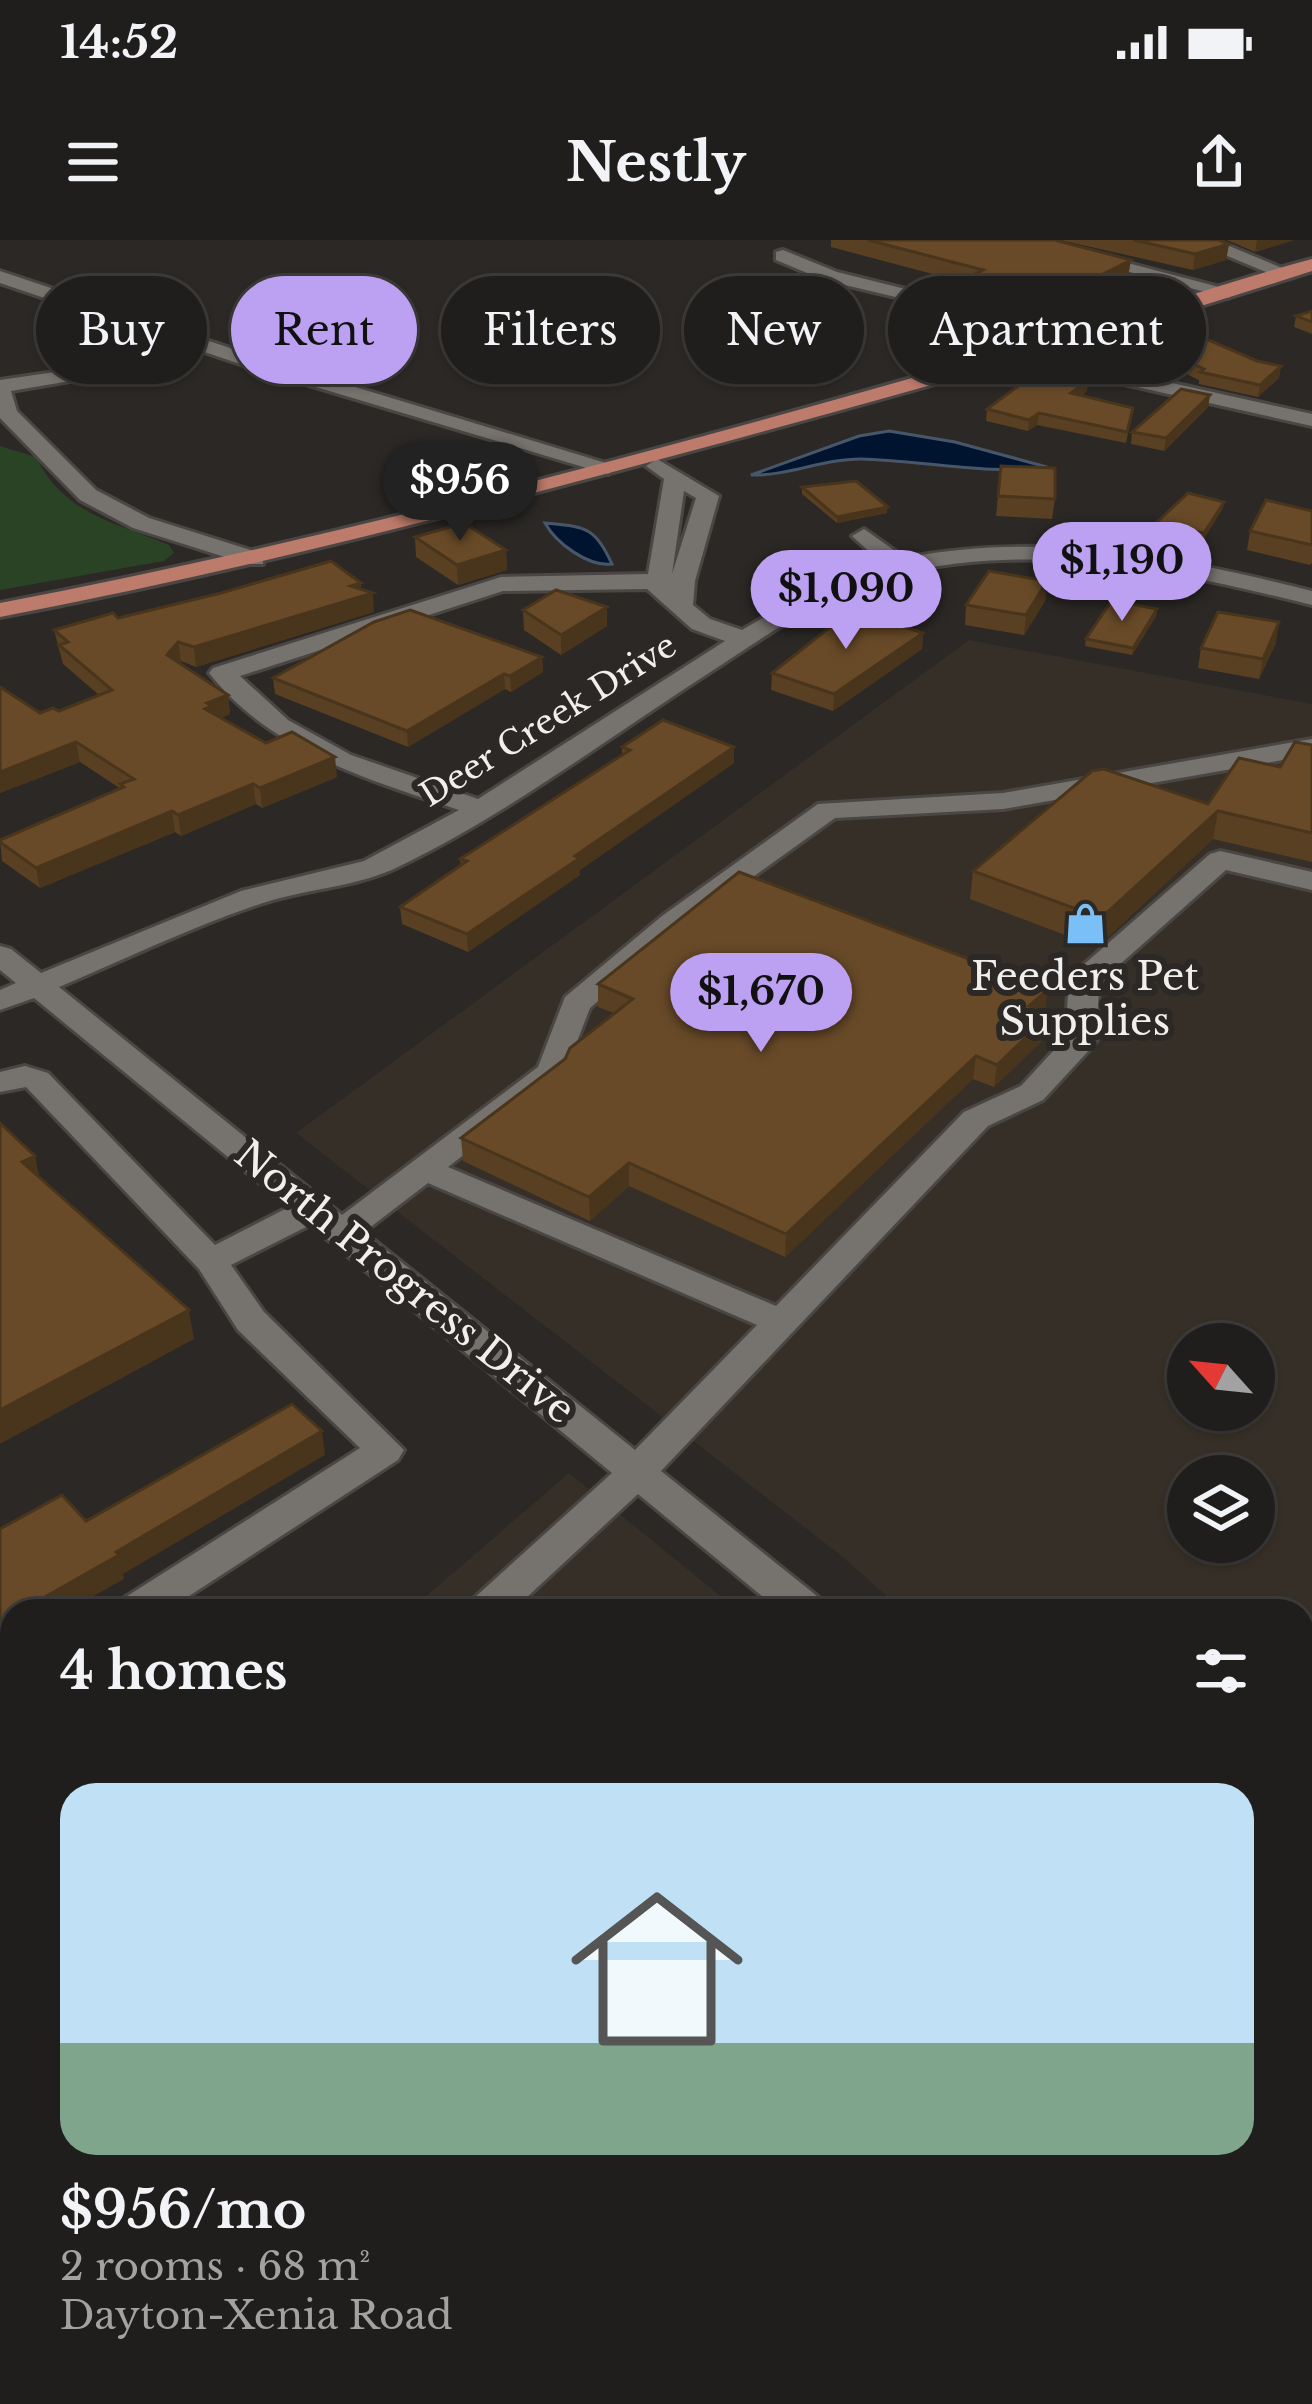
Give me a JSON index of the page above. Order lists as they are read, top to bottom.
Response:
{
  "streets": {
    "street": ["Deer Creek Drive", "North Progress Drive"]
  },
  "crossings": [
    ["Deer Creek Drive", "North Progress Drive"]
  ],
  "places": {
    "shop": ["Feeders Pet Supplies"]
  },
  "north": "top left",
  "page": {
    "status": "14:52",
    "header": "Nestly",
    "chip": [
      "Buy",
      "Rent",
      "Filters",
      "New",
      "Apartment"
    ],
    "price": [
      "$956",
      "$1,190",
      "$1,090",
      "$1,670"
    ],
    "heading": "4 homes",
    "list": [
      {
        "name": "$956/mo",
        "note": "2 rooms · 68 m² · Dayton-Xenia Road"
      }
    ]
  }
}
